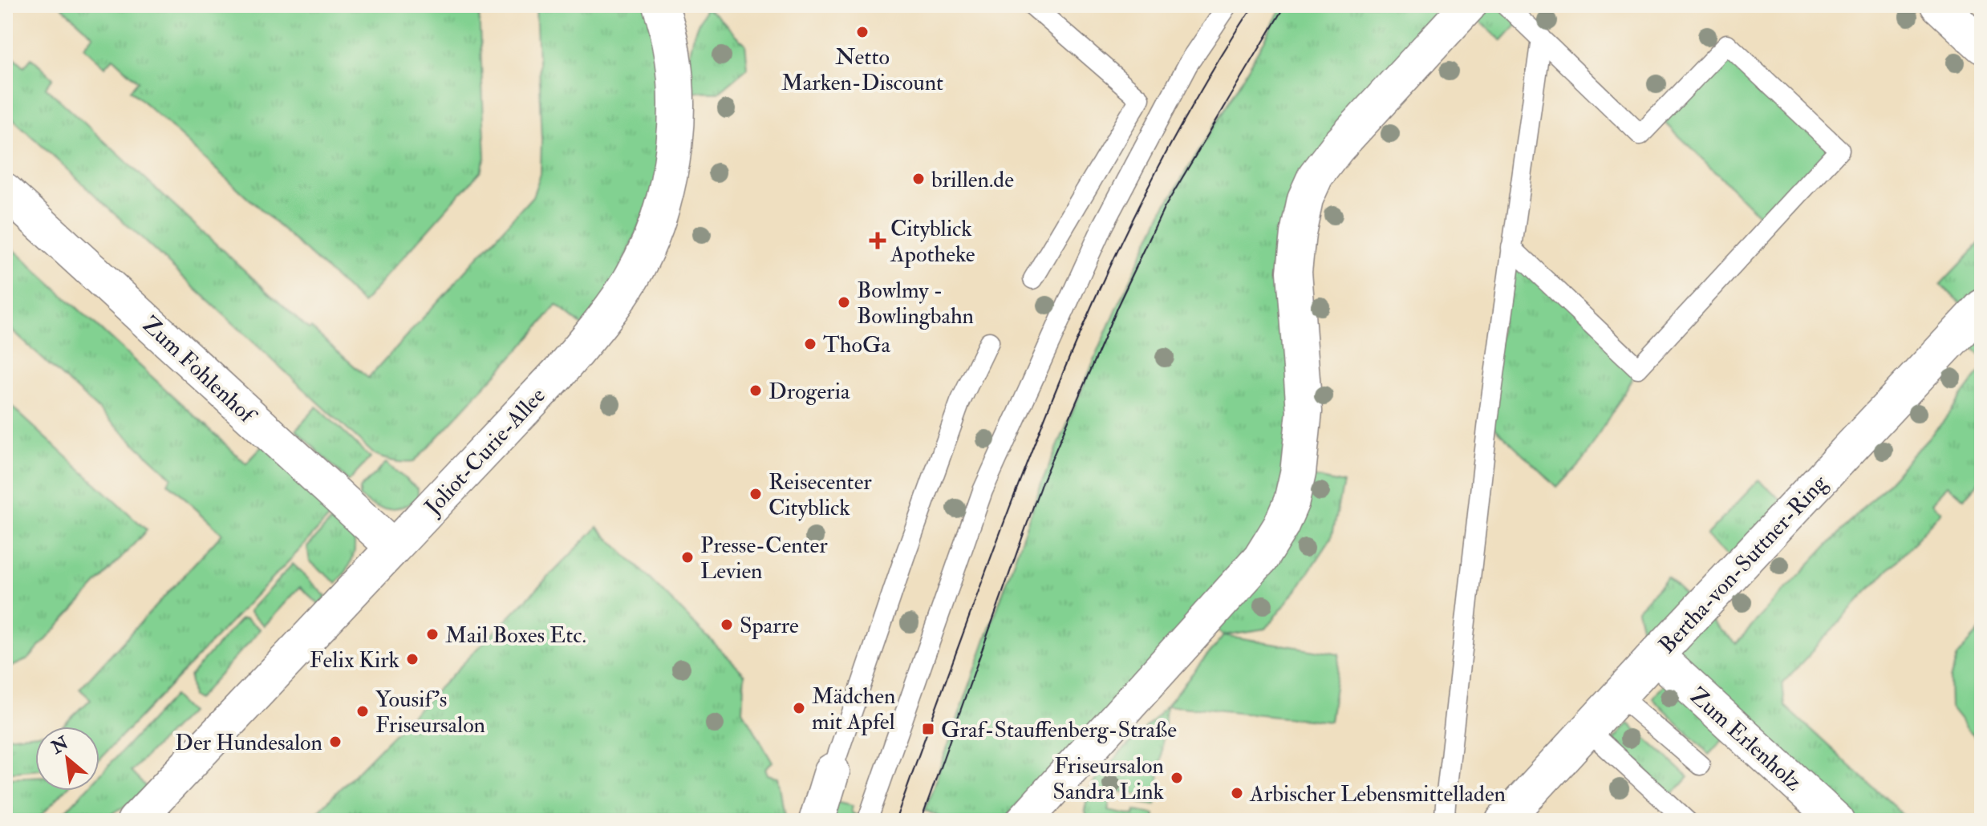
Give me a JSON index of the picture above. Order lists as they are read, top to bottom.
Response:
{
  "streets": {
    "street": [
      "Zum Fohlenhof",
      "Joliot-Curie-Allee",
      "Bertha-von-Suttner-Ring",
      "Zum Erlenholz"
    ]
  },
  "crossings": [
    ["Zum Fohlenhof", "Joliot-Curie-Allee"],
    ["Bertha-von-Suttner-Ring", "Zum Erlenholz"]
  ],
  "places": {
    "other": [
      "Netto Marken-Discount",
      "brillen.de",
      "Bowlmy - Bowlingbahn",
      "ThoGa",
      "Drogeria",
      "Reisecenter Cityblick",
      "Presse-Center Levien",
      "Sparre",
      "Mail Boxes Etc.",
      "Felix Kirk",
      "Mädchen mit Apfel",
      "Yousif's Friseursalon",
      "Der Hundesalon",
      "Friseursalon Sandra Link",
      "Arbischer Lebensmittelladen"
    ],
    "health": ["Cityblick Apotheke"],
    "transit": ["Graf-Stauffenberg-Straße"]
  },
  "north": "top left"
}
